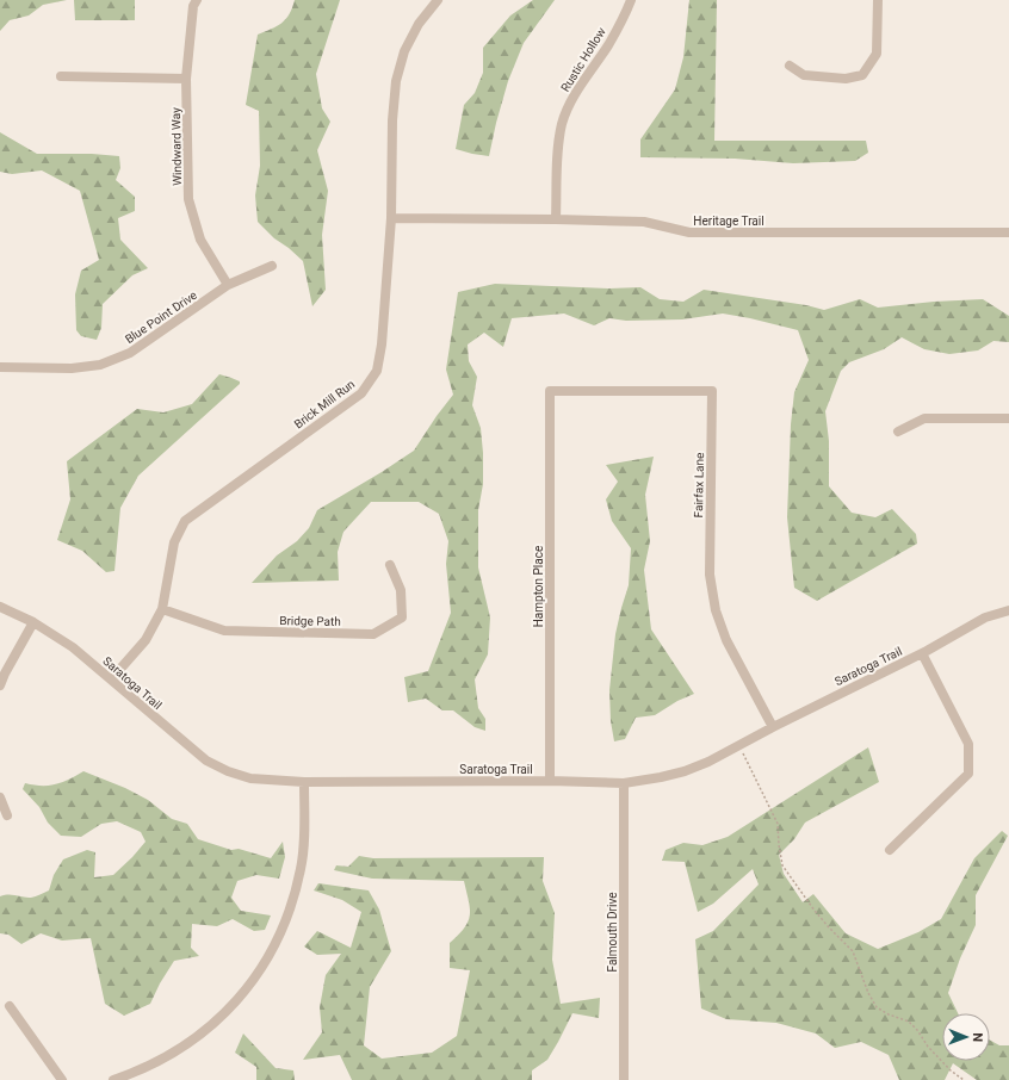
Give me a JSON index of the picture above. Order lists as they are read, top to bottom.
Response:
{
  "streets": {
    "street": [
      "Rustic Hollow",
      "Windward Way",
      "Heritage Trail",
      "Blue Point Drive",
      "Brick Mill Run",
      "Fairfax Lane",
      "Hampton Place",
      "Bridge Path",
      "Saratoga Trail",
      "Falmouth Drive"
    ]
  },
  "crossings": [
    ["Rustic Hollow", "Heritage Trail"],
    ["Windward Way", "Blue Point Drive"],
    ["Heritage Trail", "Brick Mill Run"],
    ["Brick Mill Run", "Bridge Path"],
    ["Brick Mill Run", "Saratoga Trail"],
    ["Fairfax Lane", "Hampton Place"],
    ["Fairfax Lane", "Saratoga Trail"],
    ["Hampton Place", "Saratoga Trail"],
    ["Saratoga Trail", "Falmouth Drive"]
  ],
  "north": "right"
}
